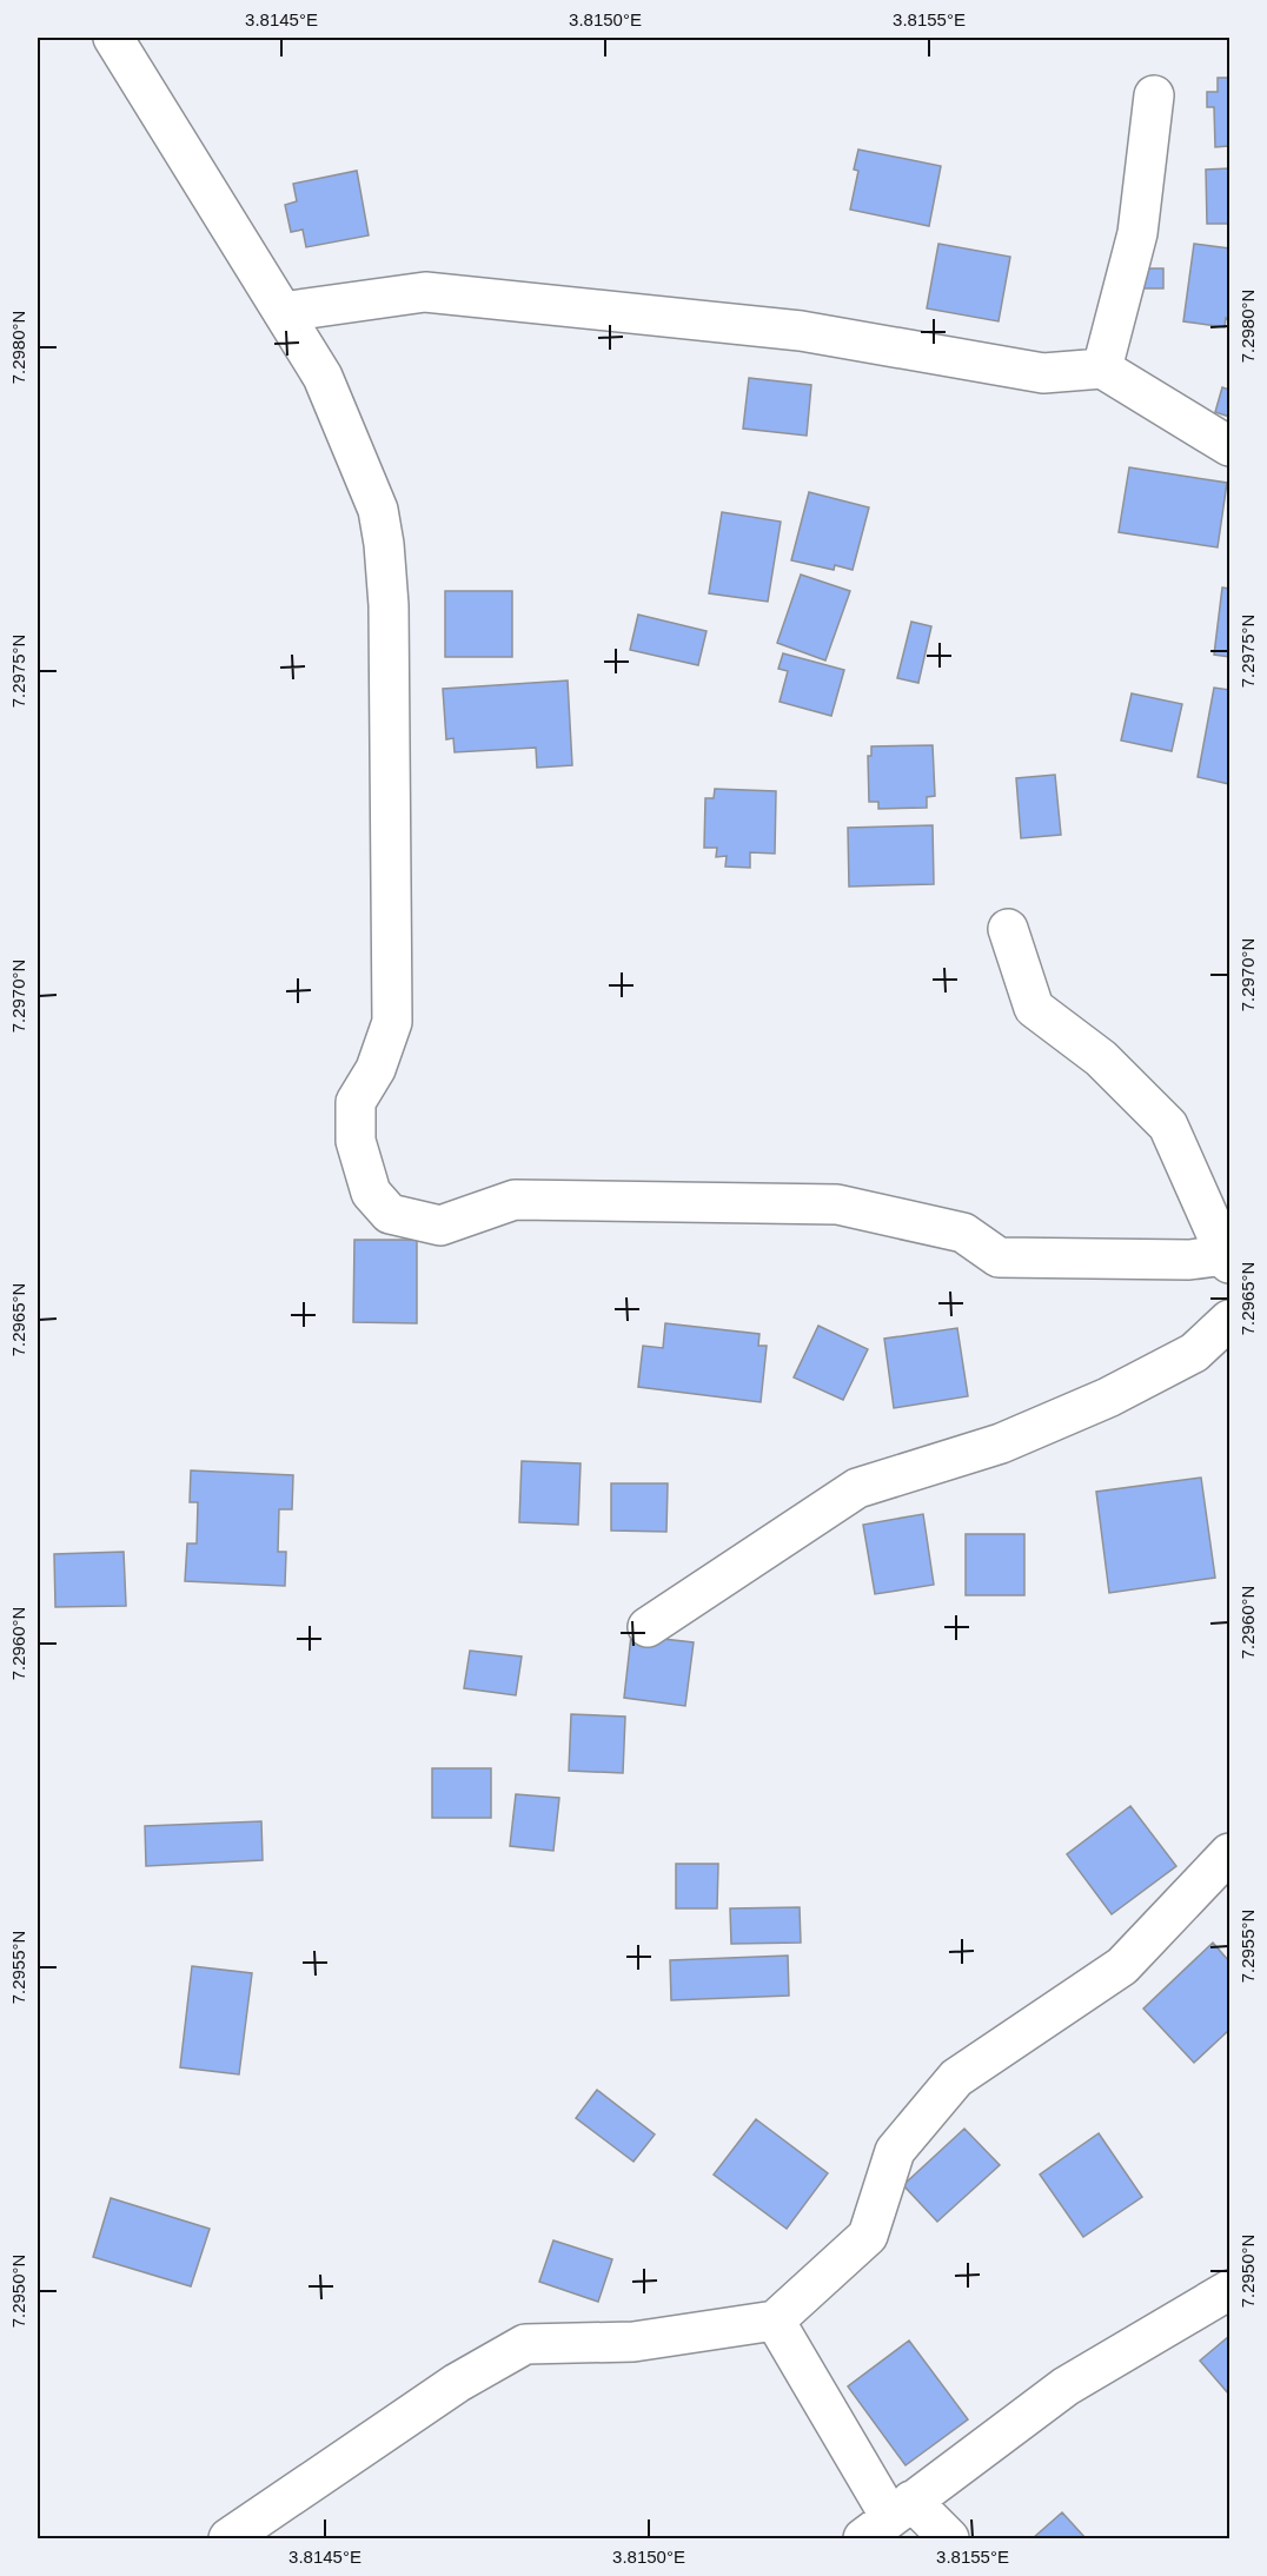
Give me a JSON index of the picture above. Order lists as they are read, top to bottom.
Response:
{
  "coordinates": [
    "3.8145°E",
    "3.8150°E",
    "3.8155°E",
    "7.2980°N",
    "7.2975°N",
    "7.2970°N",
    "7.2965°N",
    "7.2960°N",
    "7.2955°N",
    "7.2950°N"
  ]
}
